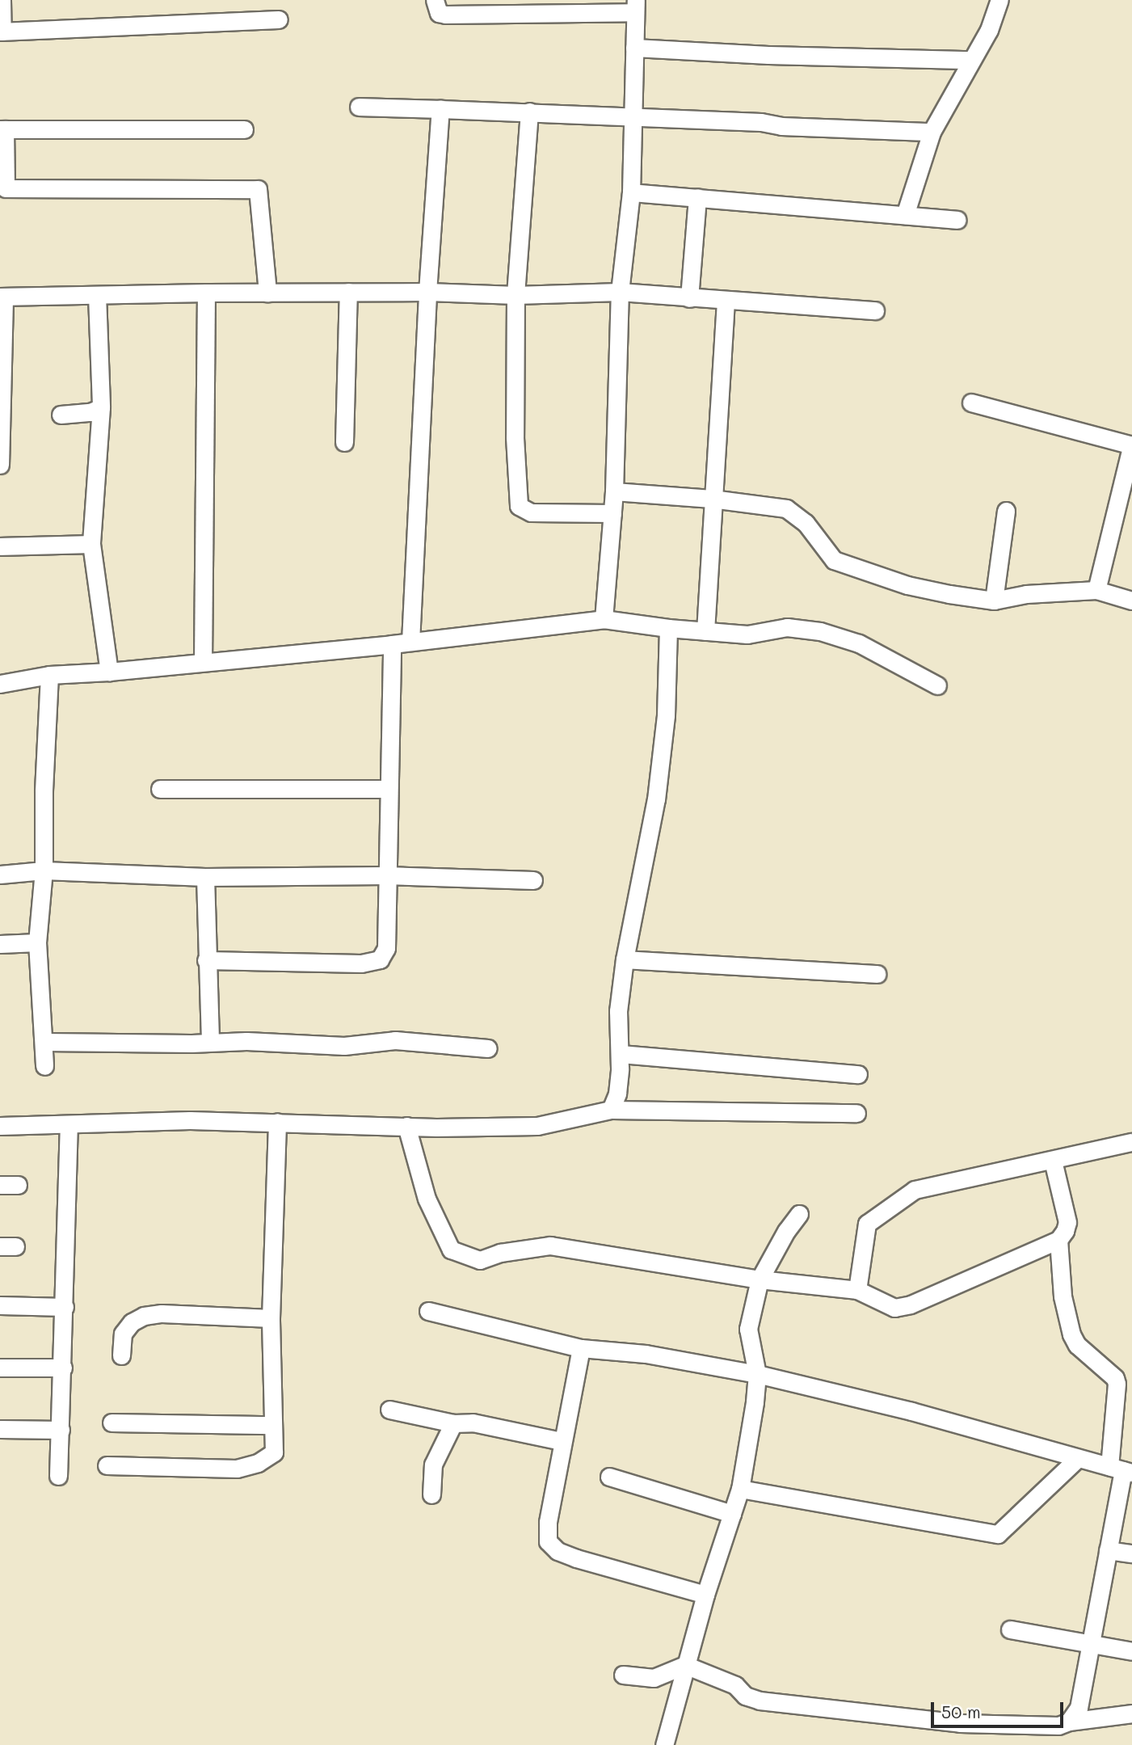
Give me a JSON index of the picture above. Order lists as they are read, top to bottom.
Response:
{
  "scale_bar": "50 m"
}
